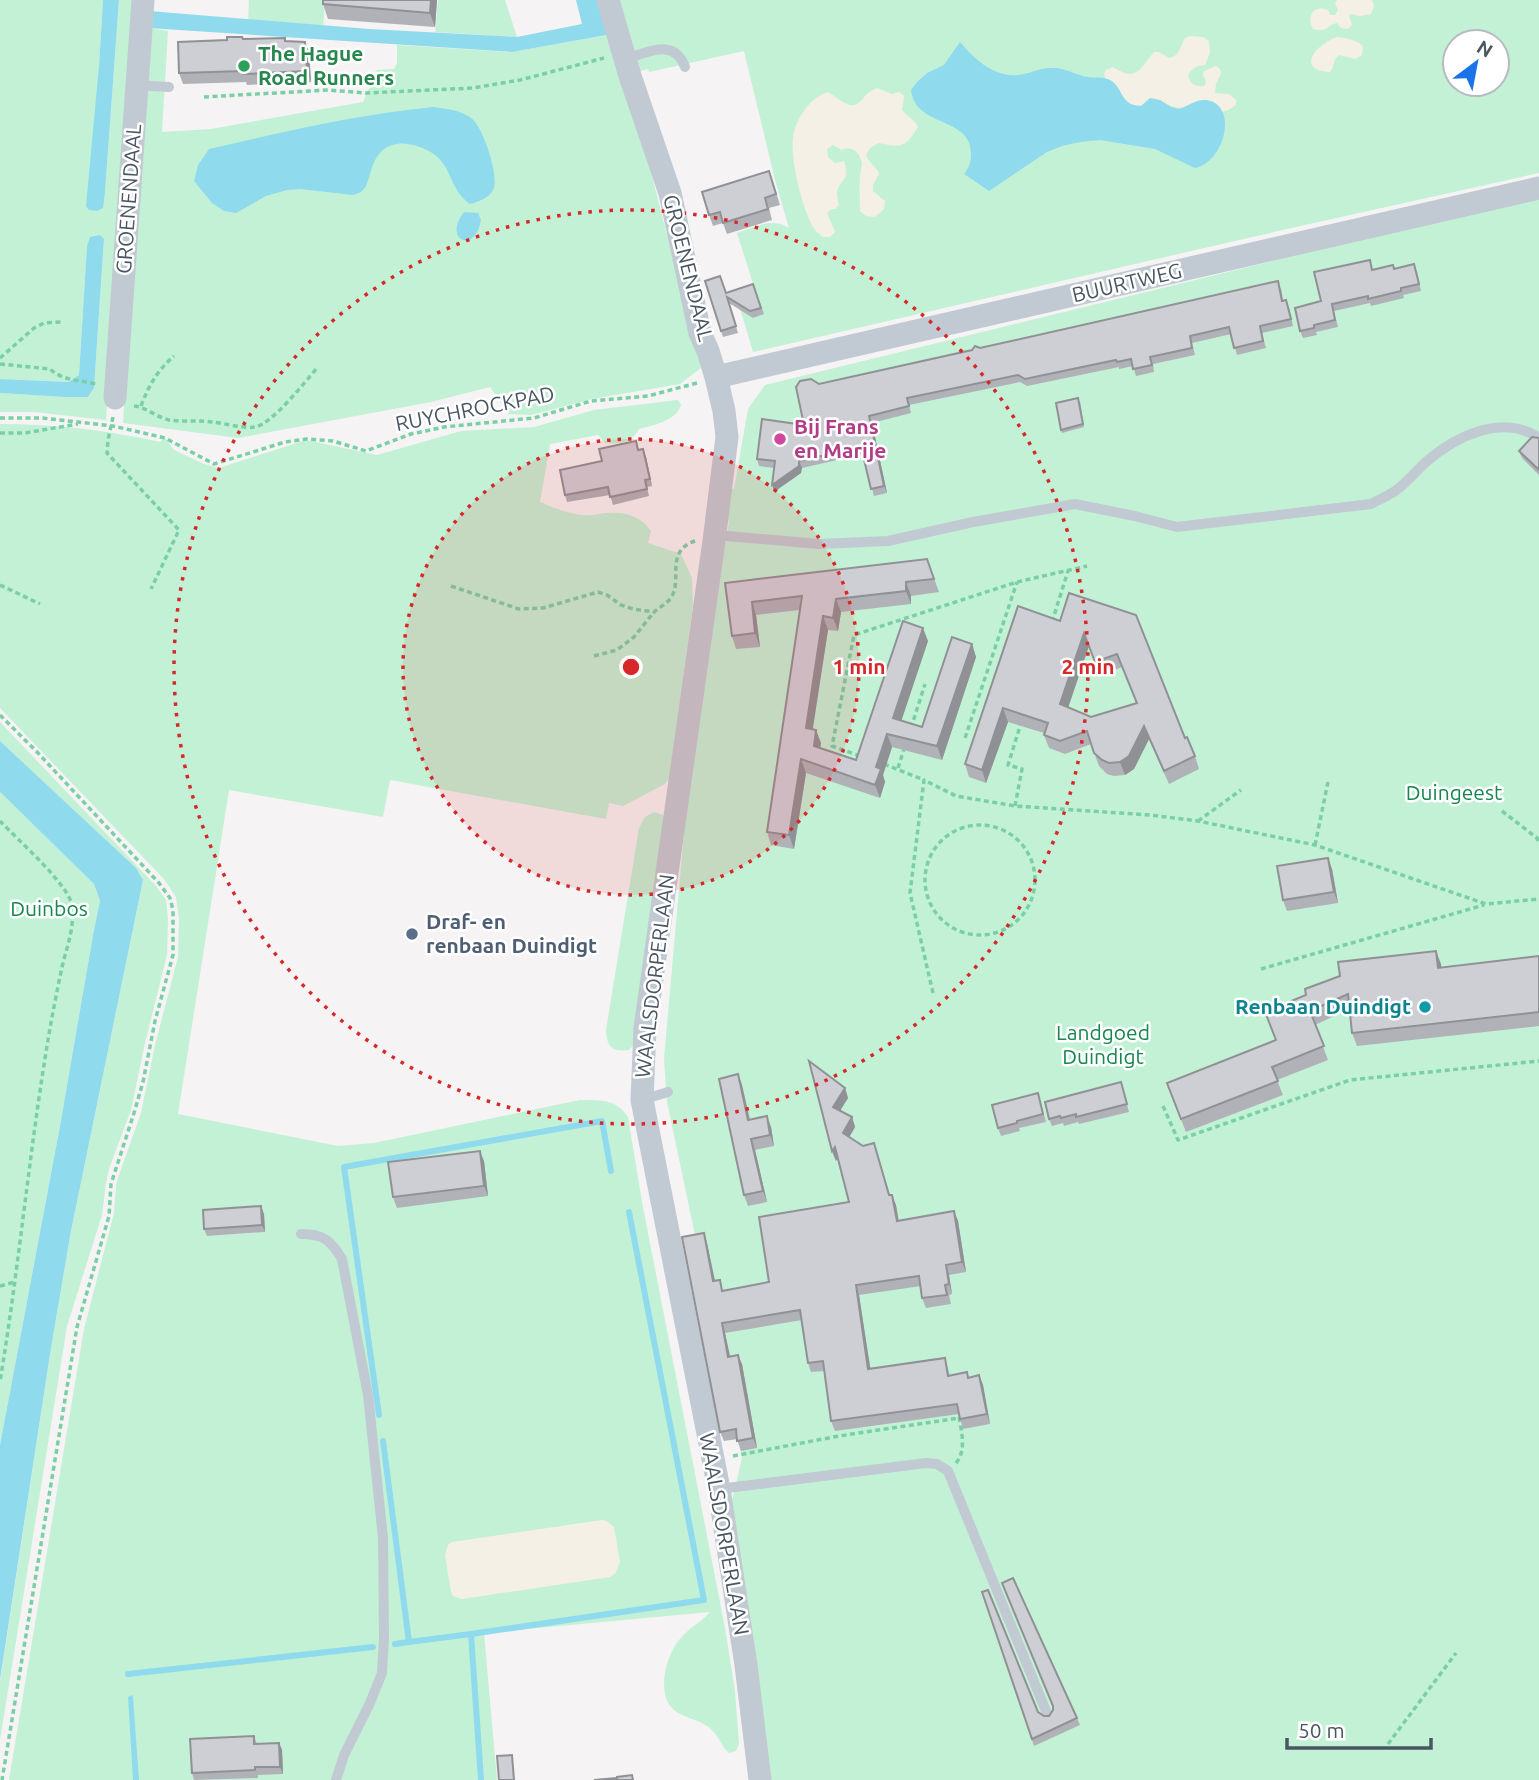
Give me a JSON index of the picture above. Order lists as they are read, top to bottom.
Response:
{
  "streets": {
    "street": ["GROENENDAAL", "BUURTWEG", "WAALSDORPERLAAN"],
    "path": ["RUYCHROCKPAD"]
  },
  "crossings": [
    ["GROENENDAAL", "BUURTWEG"],
    ["GROENENDAAL", "WAALSDORPERLAAN"],
    ["BUURTWEG", "WAALSDORPERLAAN"]
  ],
  "parks": ["Duingeest", "Duinbos", "Landgoed Duindigt"],
  "places": [
    "The Hague Road Runners",
    "Bij Frans en Marije",
    "Draf- en renbaan Duindigt",
    "Renbaan Duindigt"
  ],
  "scale_bar": "50 m",
  "north": "top right",
  "rings": ["1 min", "2 min"]
}
